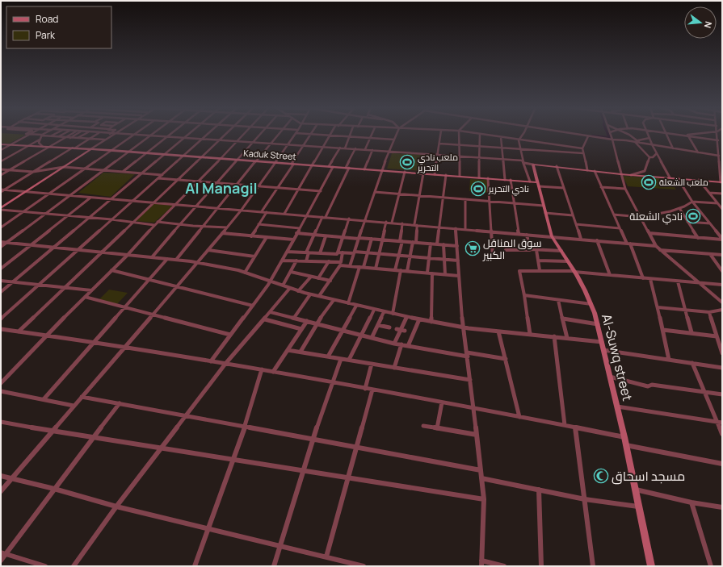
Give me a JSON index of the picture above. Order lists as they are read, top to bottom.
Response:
{
  "streets": {
    "street": ["Kaduk Street", "Al-Suwq street"]
  },
  "crossings": [
    ["Kaduk Street", "Al-Suwq street"]
  ],
  "districts": ["Al Managil"],
  "places": {
    "sports": [
      "ملعب نادي التحرير",
      "ملعب الشعلة",
      "نادي التحرير",
      "نادي الشعلة"
    ],
    "supermarket": ["سوق المناقل الكبير"],
    "mosque": ["مسجد اسحاق"]
  },
  "legend": ["Road", "Park"],
  "north": "right"
}
